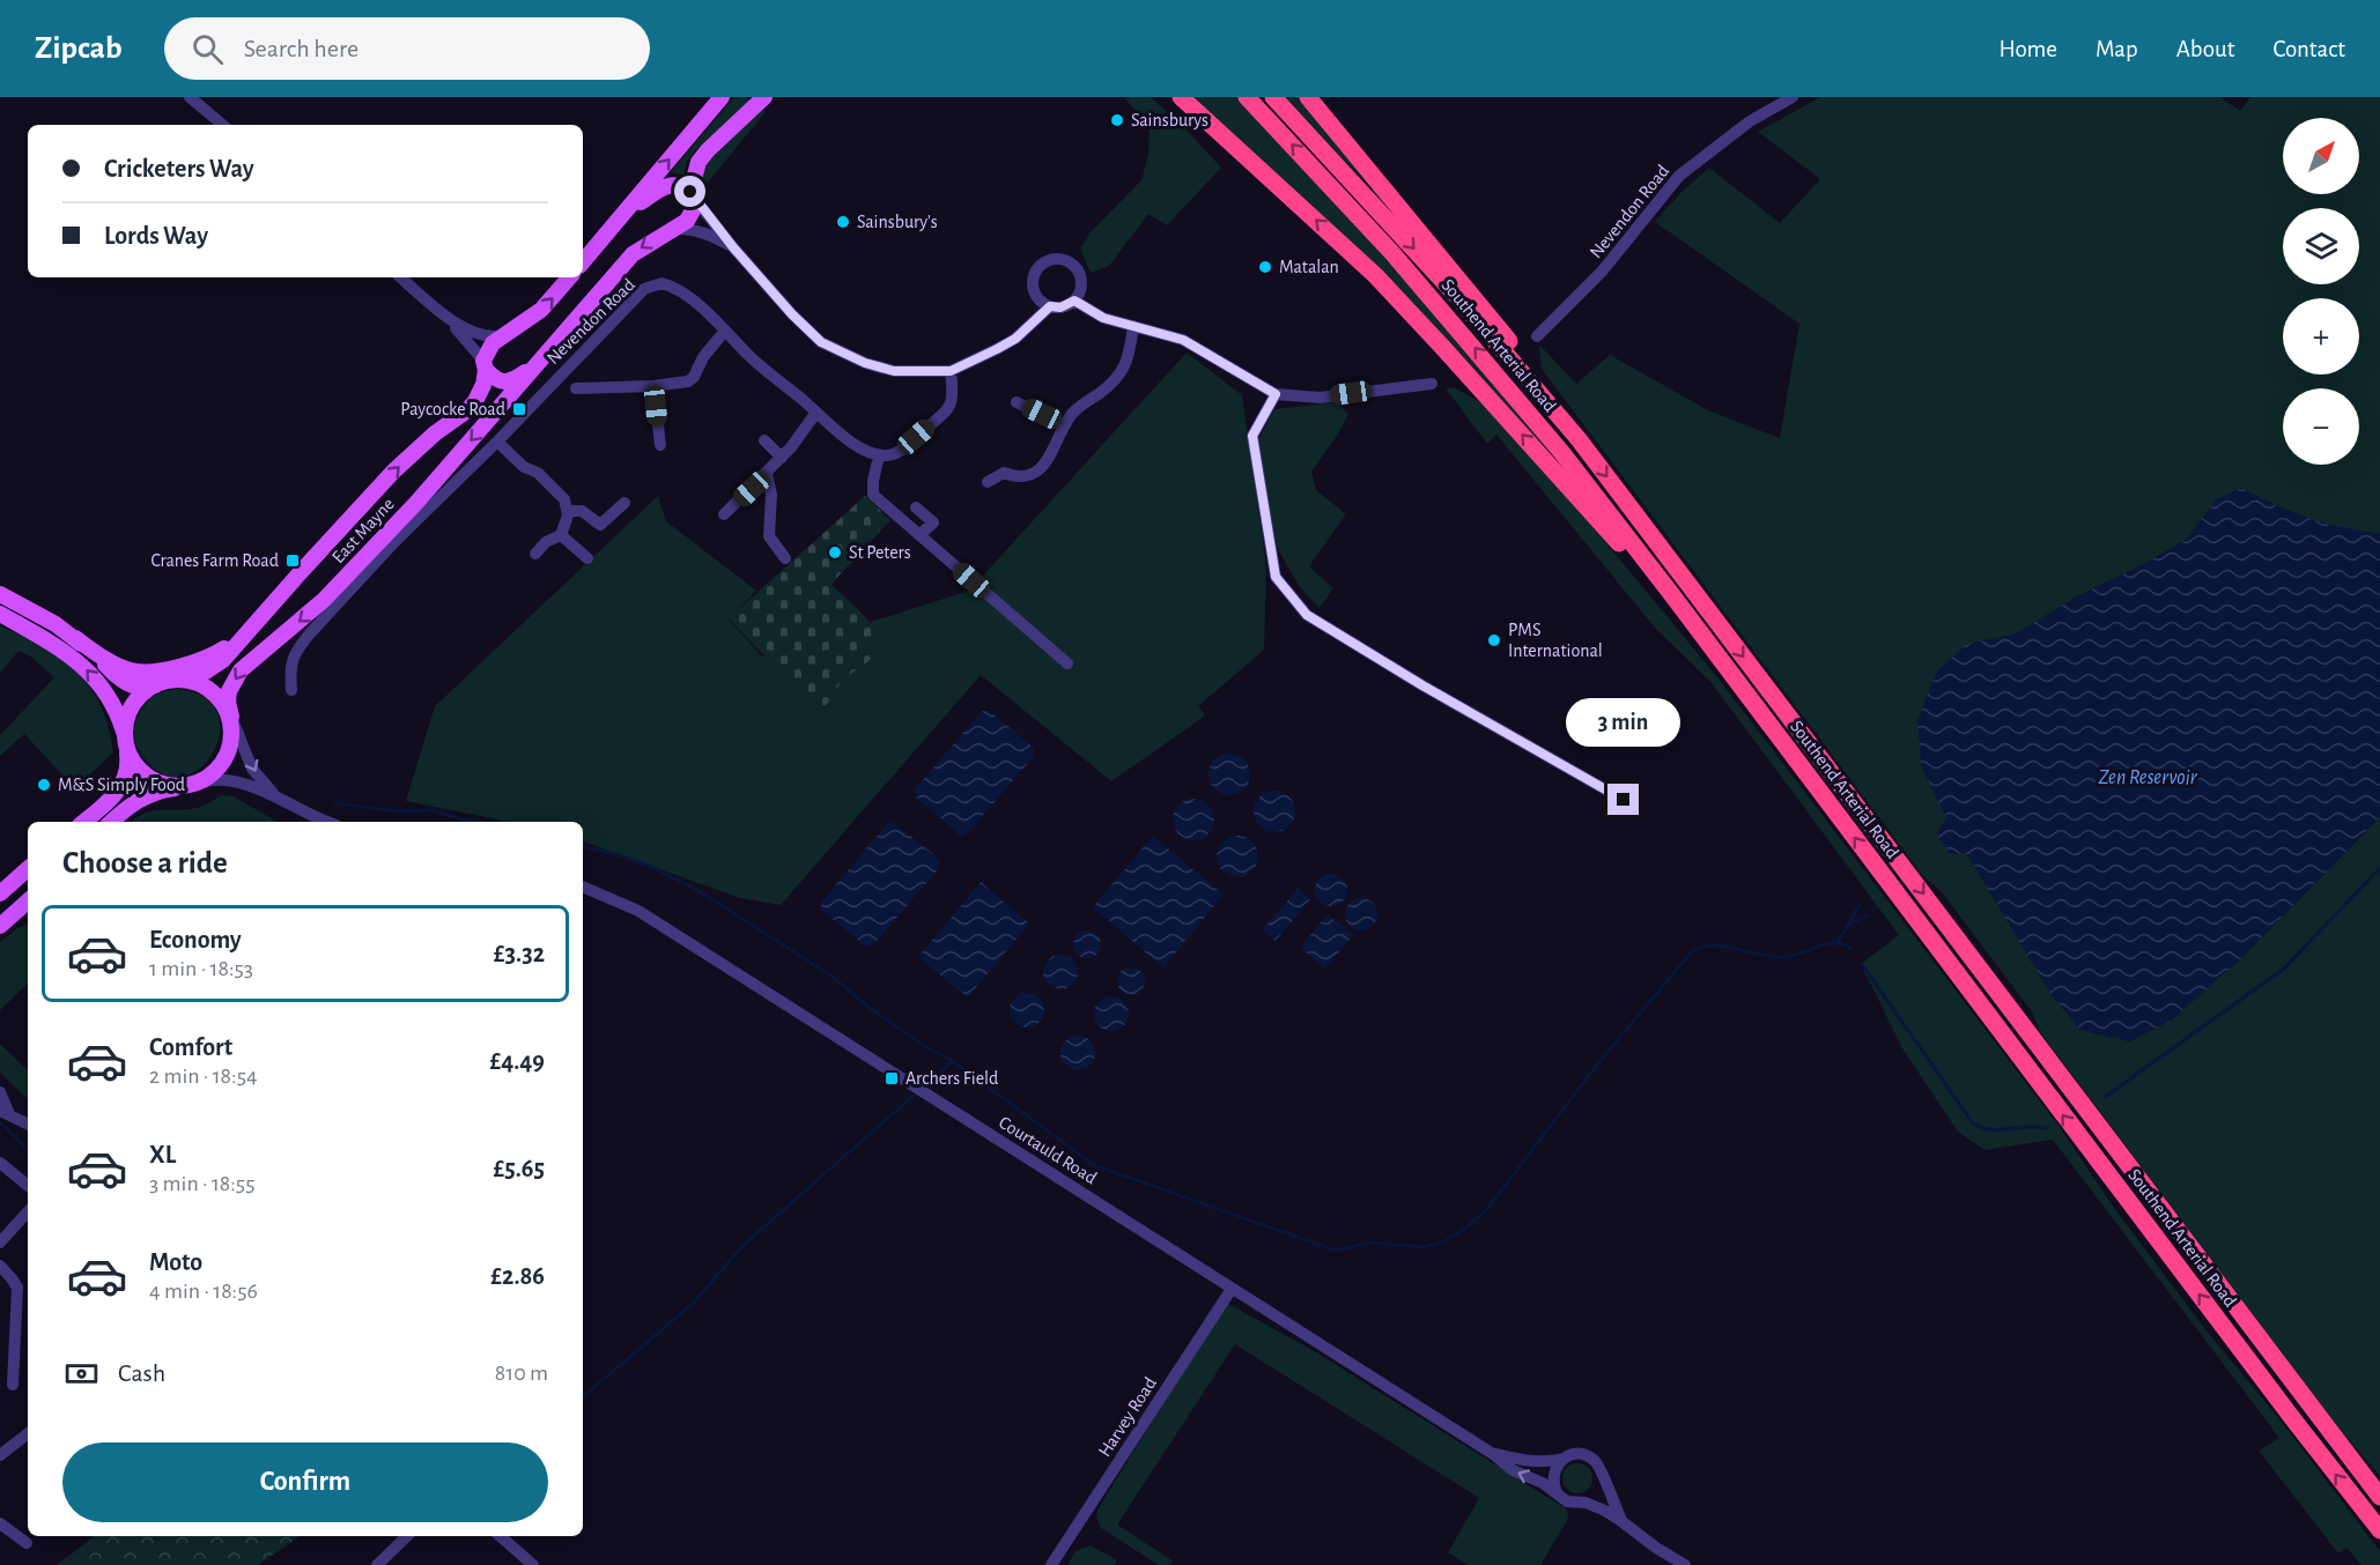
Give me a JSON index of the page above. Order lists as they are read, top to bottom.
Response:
{
  "streets": {
    "highway": ["Southend Arterial Road"],
    "main road": ["East Mayne"],
    "street": ["Nevendon Road", "Courtauld Road", "Harvey Road"]
  },
  "crossings": [
    ["Courtauld Road", "Harvey Road"]
  ],
  "water": ["Zen Reservoir"],
  "places": {
    "other": [
      "Sainsburys",
      "Sainsbury's",
      "Matalan",
      "St Peters",
      "PMS International",
      "M&S Simply Food"
    ],
    "transit": ["Paycocke Road", "Cranes Farm Road", "Archers Field"]
  },
  "north": "top right",
  "page": {
    "header": "Zipcab",
    "search": "Search here",
    "nav": [
      "Home",
      "Map",
      "About",
      "Contact"
    ],
    "map_buttons": ["+", "−"],
    "banner": ["Cricketers Way", "Lords Way"],
    "bubble": "3 min",
    "heading": "Choose a ride",
    "list": [
      {
        "name": "Economy",
        "note": "1 min · 18:53",
        "value": "£3.32"
      },
      {
        "name": "Comfort",
        "note": "2 min · 18:54",
        "value": "£4.49"
      },
      {
        "name": "XL",
        "note": "3 min · 18:55",
        "value": "£5.65"
      },
      {
        "name": "Moto",
        "note": "4 min · 18:56",
        "value": "£2.86"
      }
    ],
    "pay": ["Cash", "810 m"],
    "buttons": "Confirm"
  }
}
